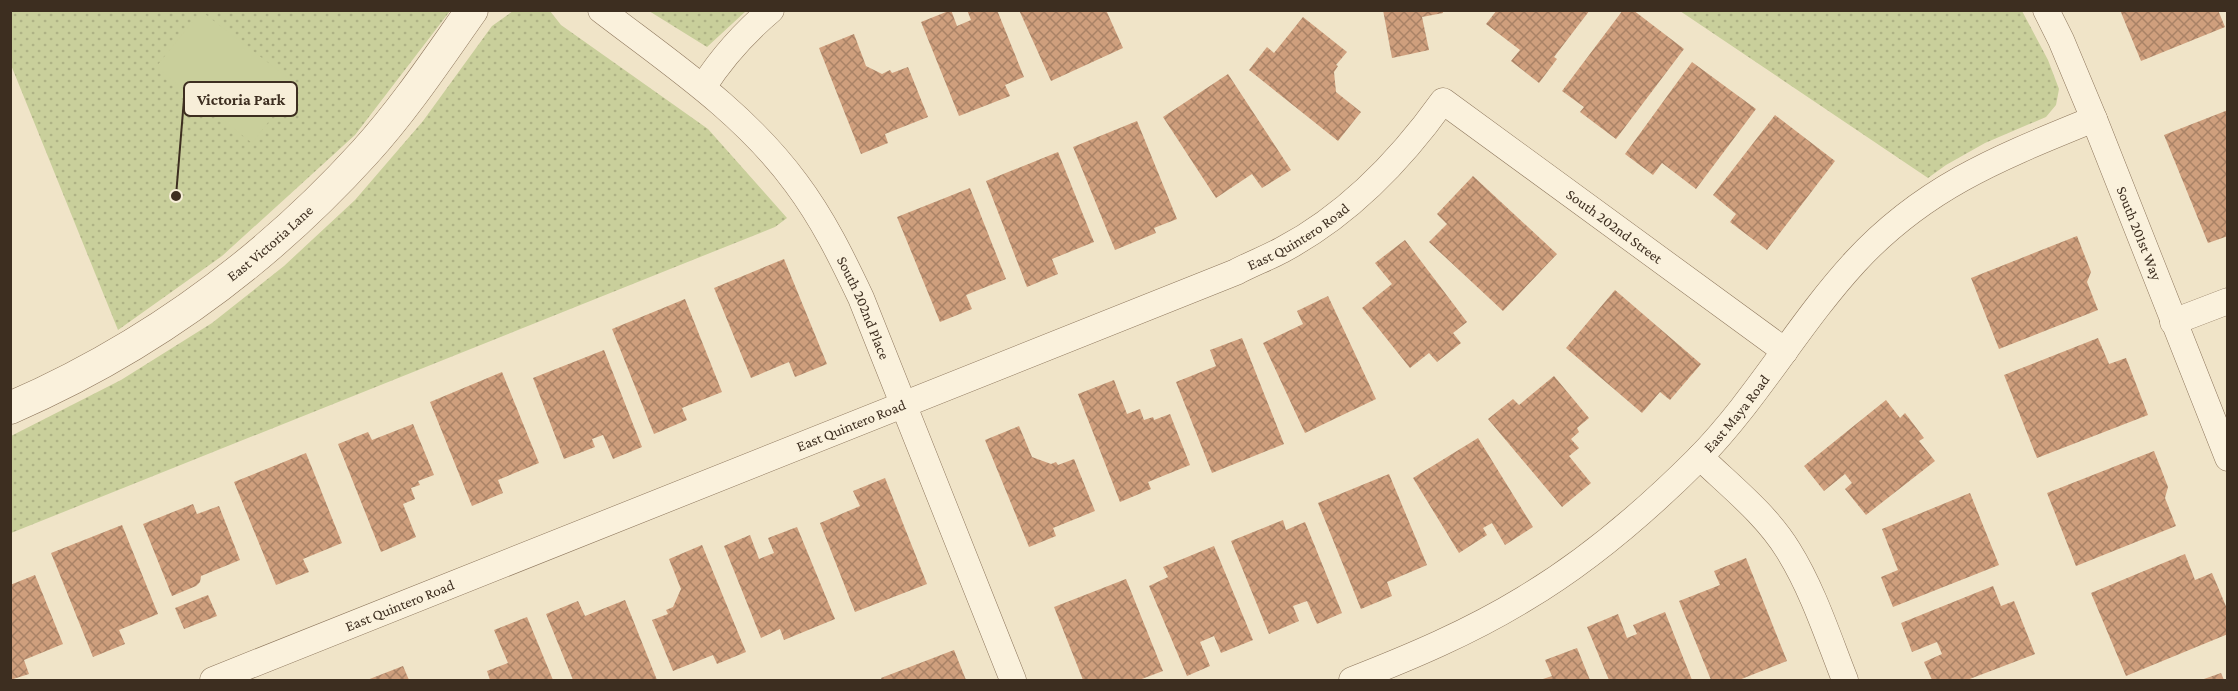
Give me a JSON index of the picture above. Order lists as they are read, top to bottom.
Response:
{
  "streets": {
    "street": [
      "South 202nd Street",
      "South 201st Way",
      "East Quintero Road",
      "East Victoria Lane",
      "South 202nd Place",
      "East Maya Road"
    ]
  },
  "crossings": [
    ["South 202nd Street", "East Quintero Road"],
    ["South 202nd Street", "East Maya Road"],
    ["South 201st Way", "East Maya Road"],
    ["East Quintero Road", "South 202nd Place"]
  ],
  "places": ["Victoria Park"]
}
